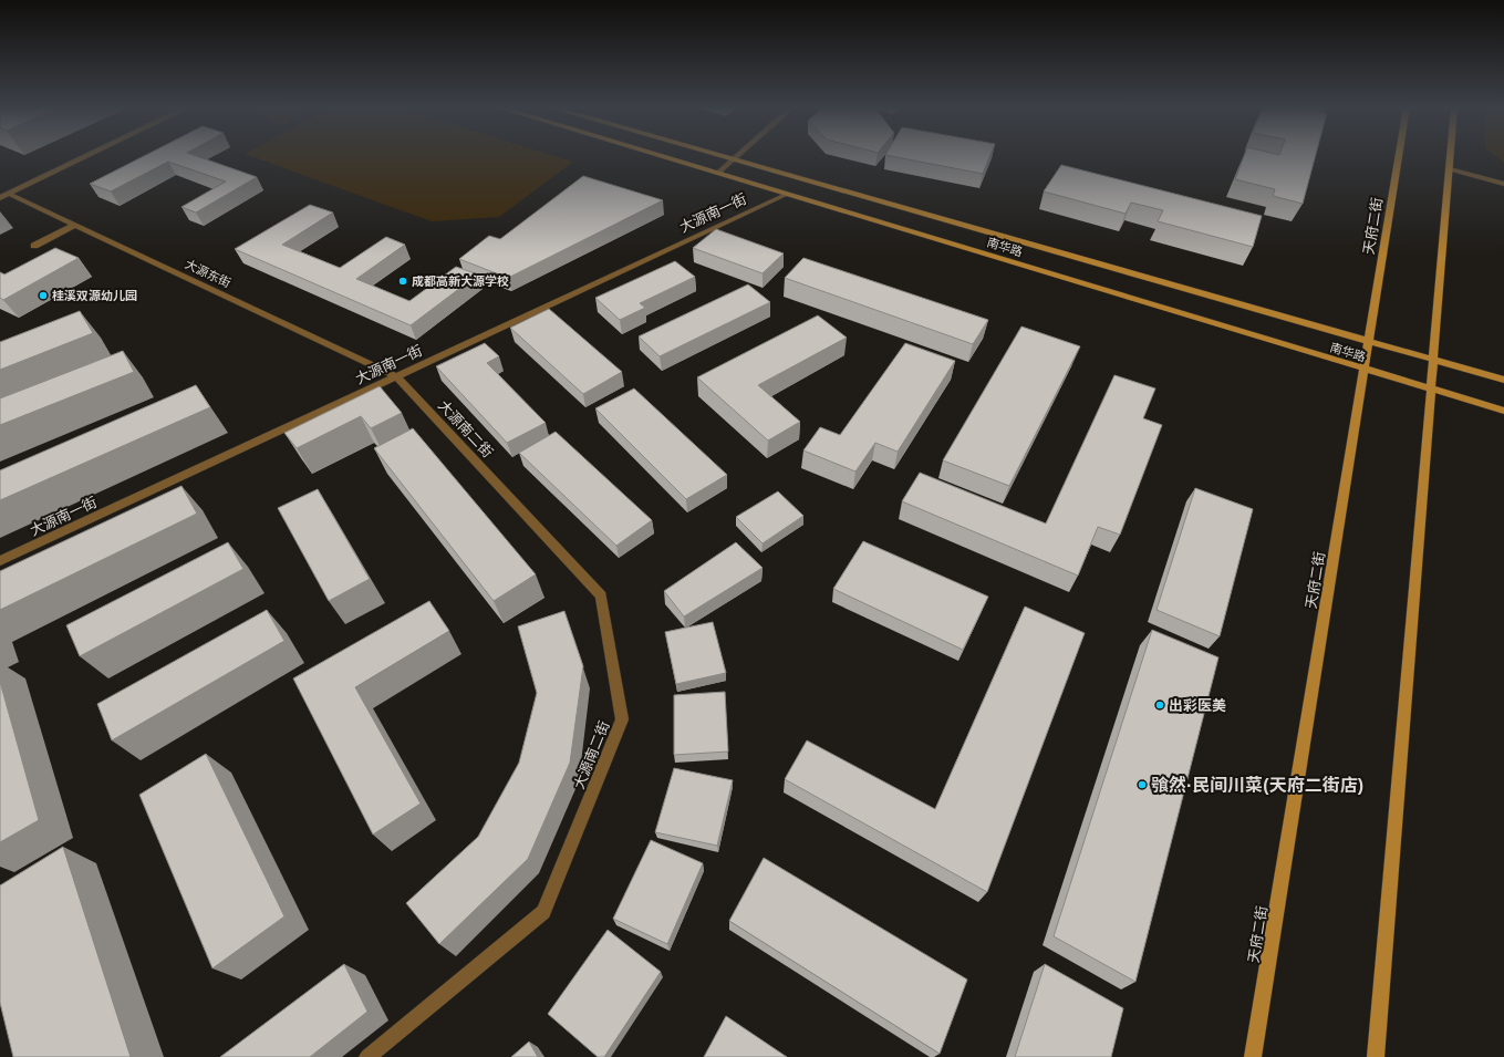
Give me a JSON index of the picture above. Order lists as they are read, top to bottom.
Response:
{
  "streets": {
    "main road": ["天府二街", "南华路"],
    "street": ["大源南一街", "大源东街", "大源南二街"]
  },
  "crossings": [
    ["大源南一街", "南华路"],
    ["大源南一街", "大源东街"],
    ["大源南一街", "大源南二街"],
    ["天府二街", "南华路"],
    ["大源东街", "大源南二街"]
  ],
  "places": [
    "成都高新大源学校",
    "桂溪双源幼儿园",
    "出彩医美",
    "飸然·民间川菜(天府二街店)"
  ]
}
